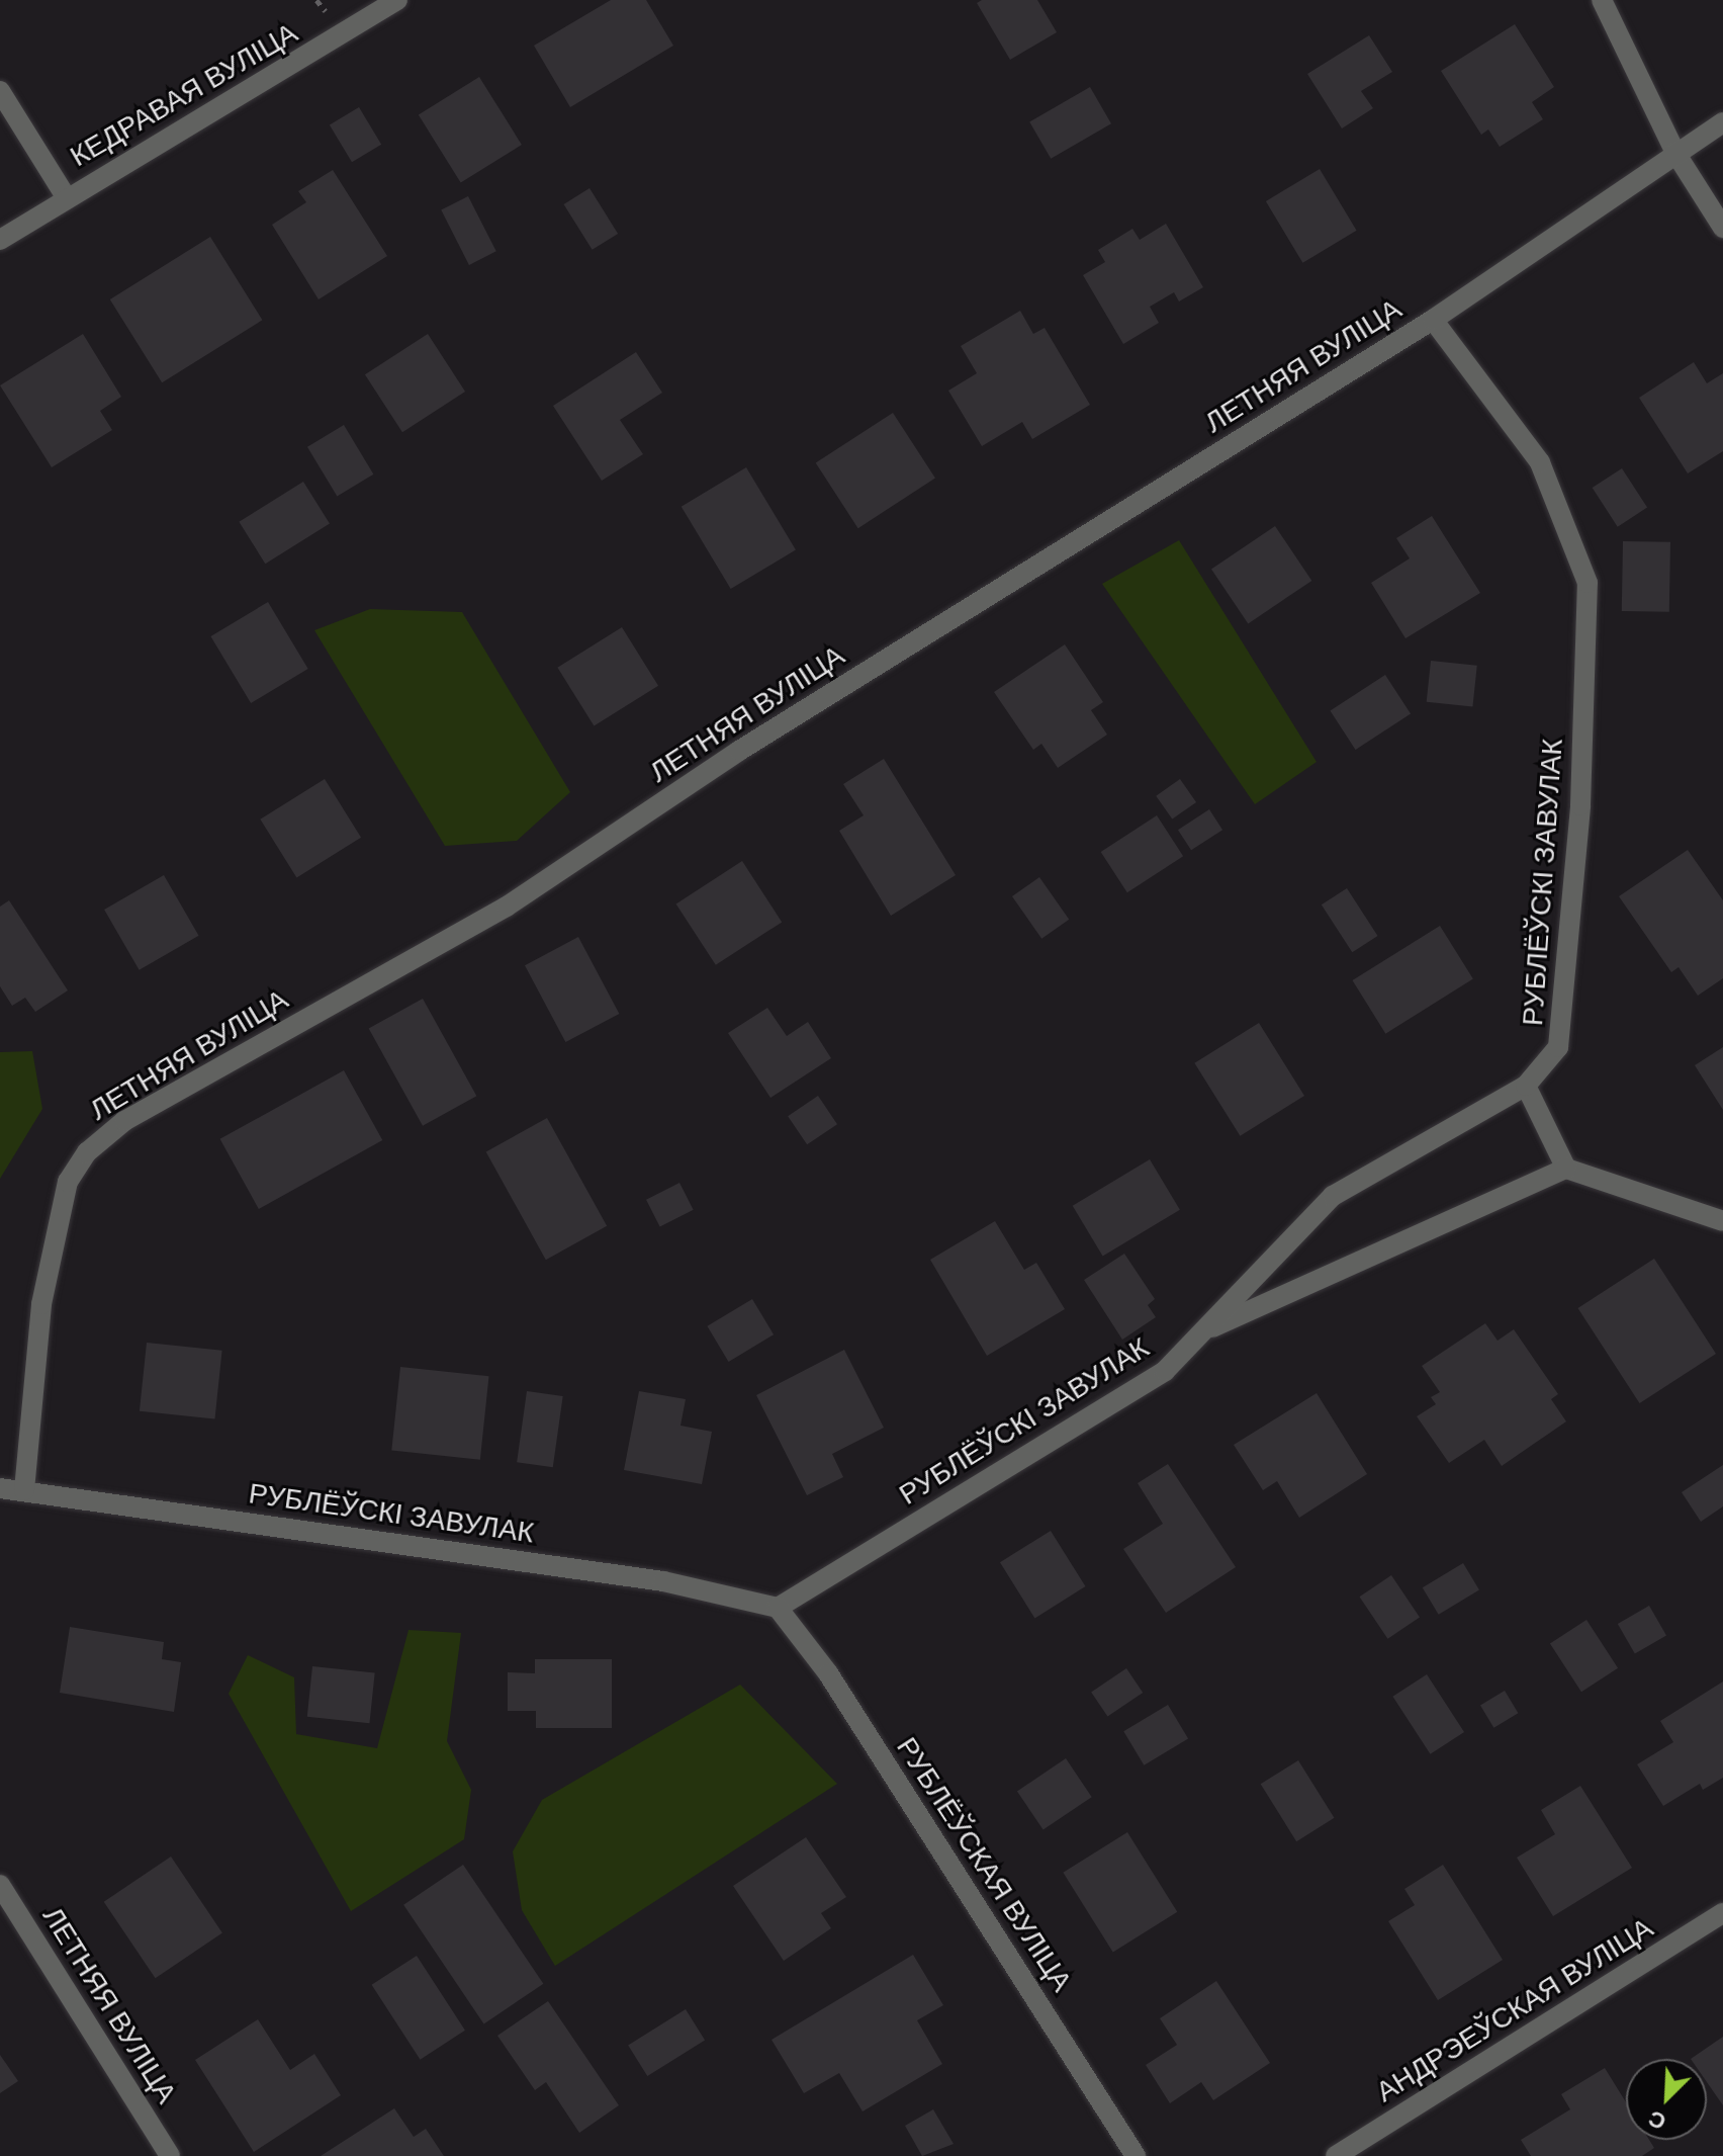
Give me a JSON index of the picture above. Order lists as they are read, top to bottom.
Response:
{
  "streets": {
    "street": [
      "КЕДРАВАЯ ВУЛІЦА",
      "ЛЕТНЯЯ ВУЛІЦА",
      "РУБЛЁЎСКІ ЗАВУЛАК",
      "РУБЛЁЎСКАЯ ВУЛІЦА",
      "АНДРЭЕЎСКАЯ ВУЛІЦА"
    ]
  },
  "crossings": [
    ["ЛЕТНЯЯ ВУЛІЦА", "РУБЛЁЎСКІ ЗАВУЛАК"],
    ["РУБЛЁЎСКІ ЗАВУЛАК", "РУБЛЁЎСКАЯ ВУЛІЦА"]
  ],
  "north": "bottom left"
}
